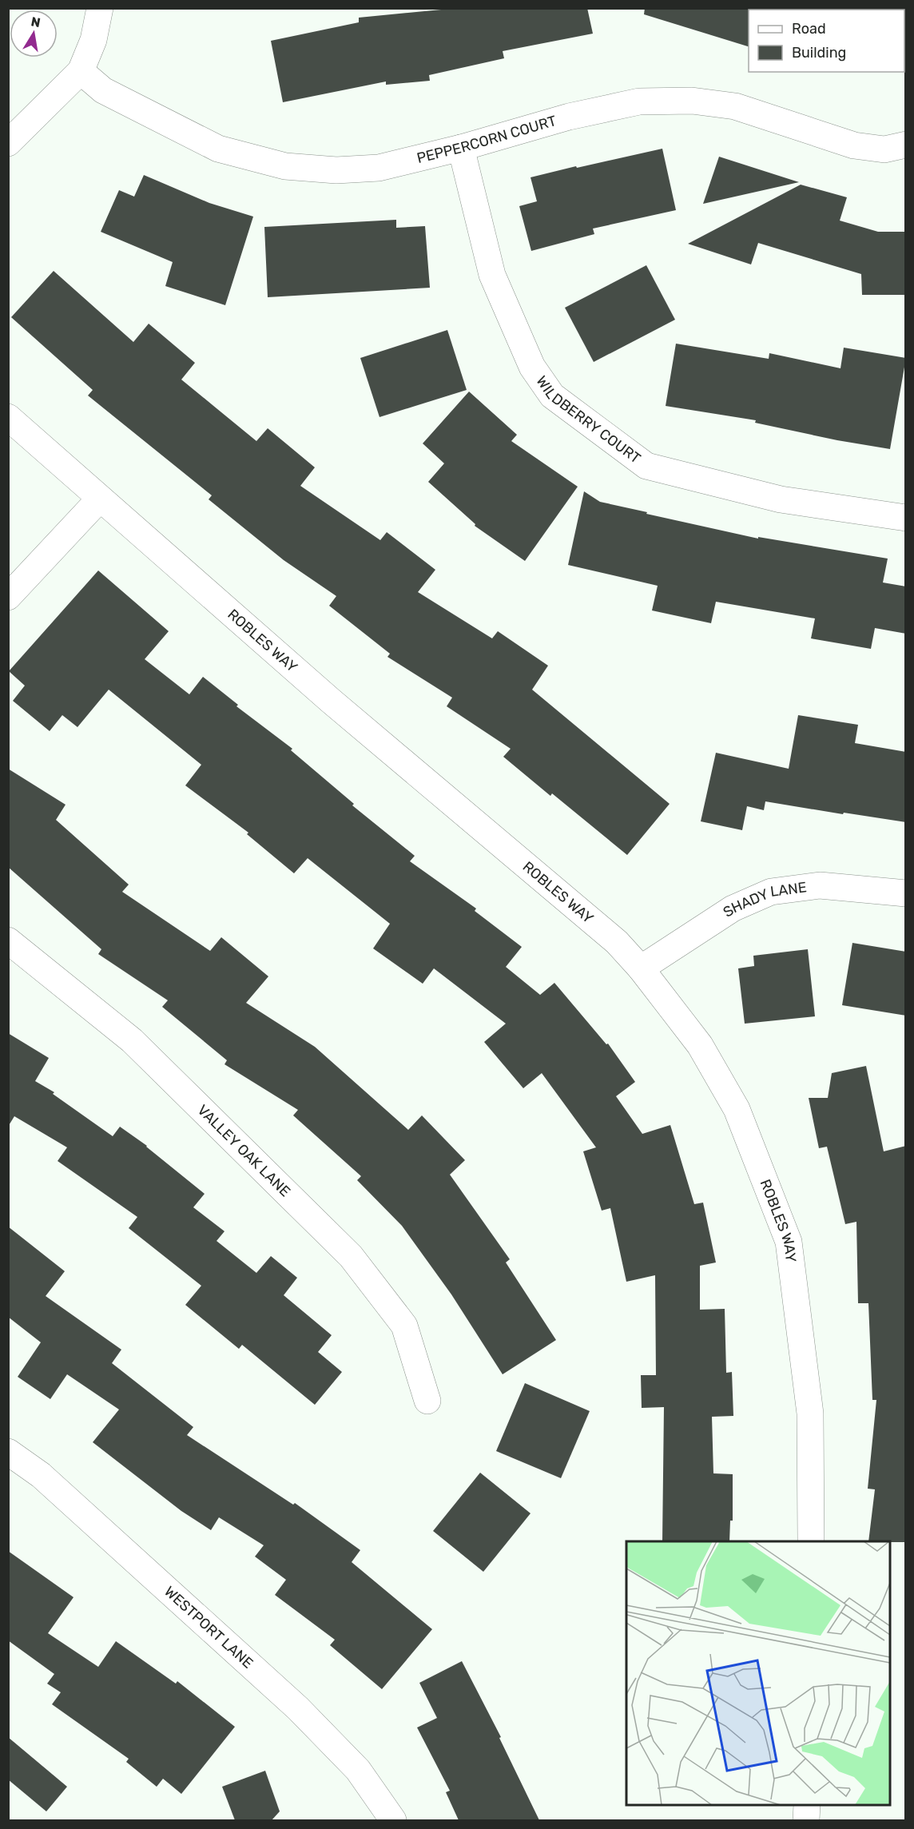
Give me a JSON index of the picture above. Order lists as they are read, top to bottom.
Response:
{
  "streets": {
    "street": [
      "PEPPERCORN COURT",
      "WILDBERRY COURT",
      "ROBLES WAY",
      "SHADY LANE",
      "VALLEY OAK LANE",
      "WESTPORT LANE"
    ]
  },
  "crossings": [
    ["PEPPERCORN COURT", "WILDBERRY COURT"],
    ["ROBLES WAY", "SHADY LANE"]
  ],
  "legend": ["Road", "Building"],
  "north": "top"
}
